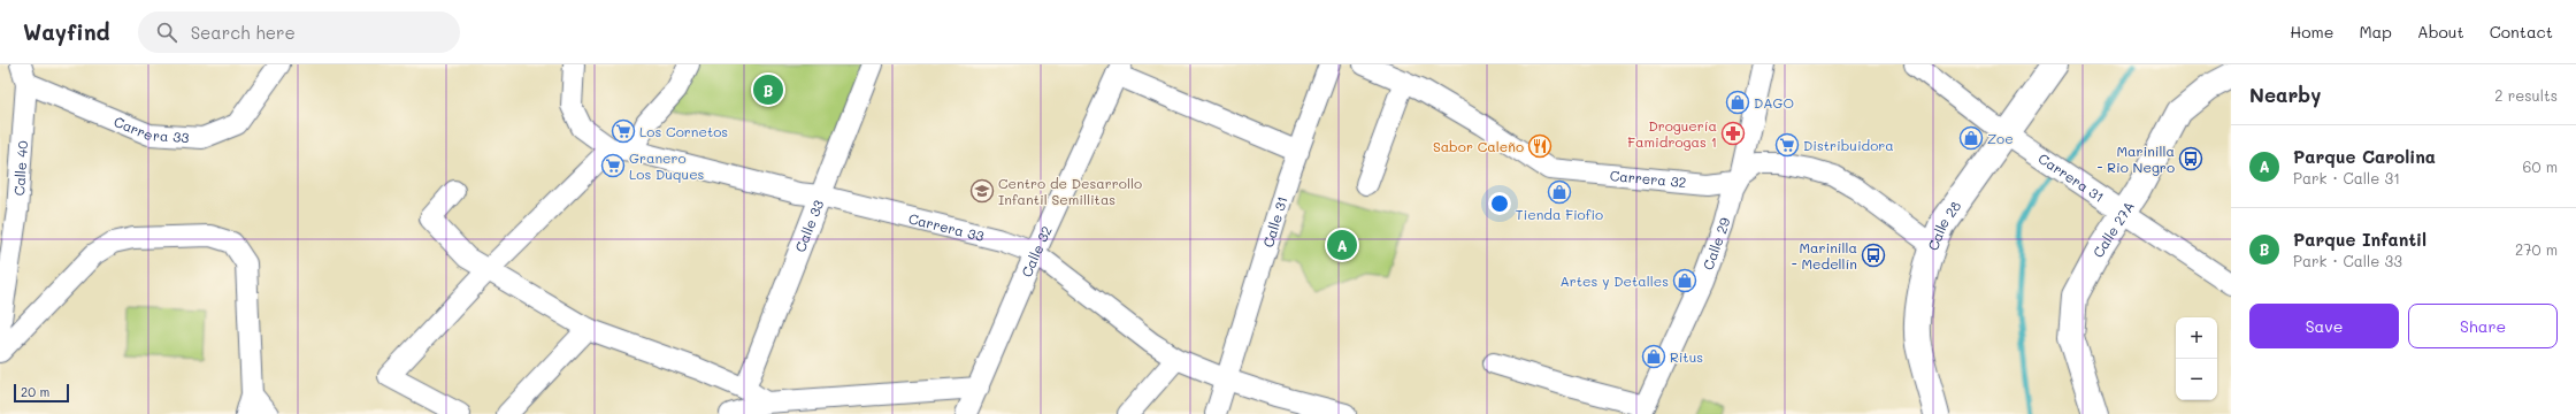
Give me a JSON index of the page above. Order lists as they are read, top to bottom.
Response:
{
  "streets": {
    "main road": ["Calle 28", "Calle 27A"],
    "street": [
      "Carrera 33",
      "Calle 40",
      "Carrera 31",
      "Carrera 32",
      "Calle 31",
      "Calle 33",
      "Calle 29",
      "Calle 32"
    ]
  },
  "crossings": [
    ["Carrera 33", "Calle 40"],
    ["Carrera 33", "Calle 31"],
    ["Carrera 33", "Calle 33"],
    ["Carrera 33", "Calle 32"],
    ["Carrera 31", "Calle 28"],
    ["Carrera 31", "Calle 27A"],
    ["Carrera 32", "Calle 28"],
    ["Carrera 32", "Calle 29"]
  ],
  "places": {
    "shop": [
      "DAGO",
      "Zoe",
      "Tienda Fiofio",
      "Artes y Detalles",
      "Ritus"
    ],
    "supermarket": ["Los Cornetos", "Distribuidora", "Granero Los Duques"],
    "pharmacy": ["Droguería Famidrogas 1"],
    "restaurant": ["Sabor Caleño"],
    "bus stop": ["Marinilla - Rio Negro", "Marinilla - Medellín"],
    "school or university": ["Centro de Desarrollo Infantil Semillitas"]
  },
  "scale_bar": "20 m",
  "page": {
    "header": "Wayfind",
    "search": "Search here",
    "nav": [
      "Home",
      "Map",
      "About",
      "Contact"
    ],
    "heading": ["Nearby", "2 results"],
    "pins": ["B", "A"],
    "list": [
      {
        "mark": "A",
        "name": "Parque Carolina",
        "note": "Park · Calle 31",
        "value": "60 m"
      },
      {
        "mark": "B",
        "name": "Parque Infantil",
        "note": "Park · Calle 33",
        "value": "270 m"
      }
    ],
    "buttons": ["Save", "Share"],
    "map_buttons": ["+", "−"],
    "scale": "20 m"
  }
}
